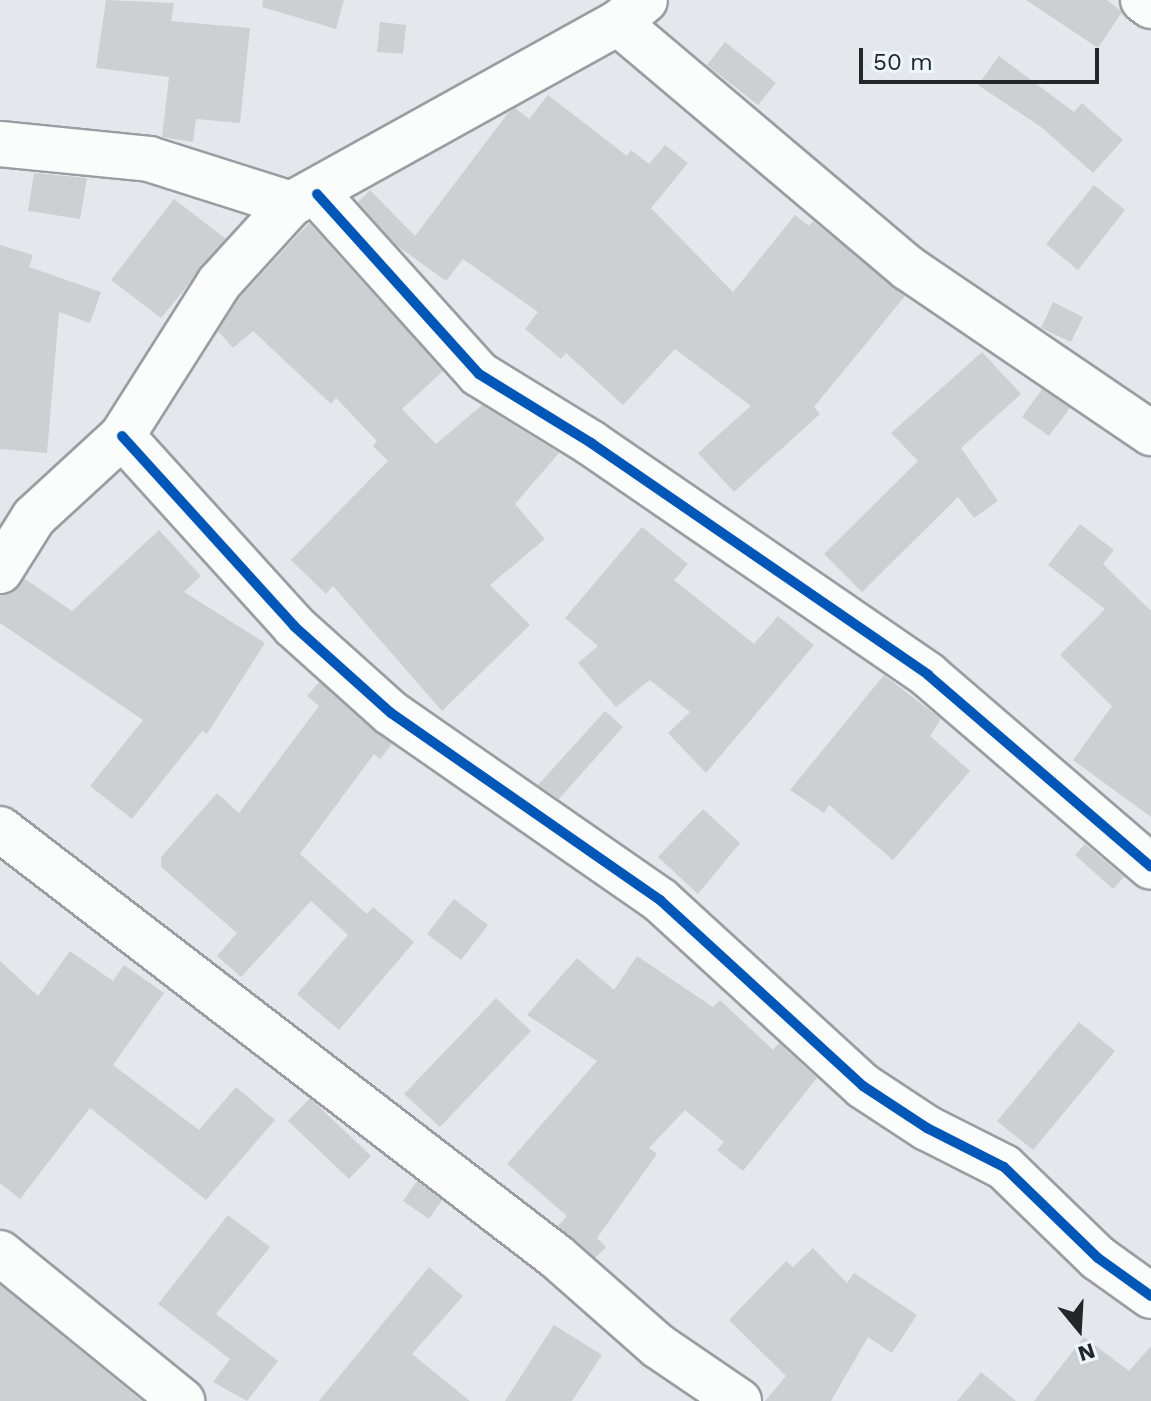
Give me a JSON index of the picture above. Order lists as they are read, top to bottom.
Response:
{
  "scale_bar": "50 m",
  "north": "bottom"
}
